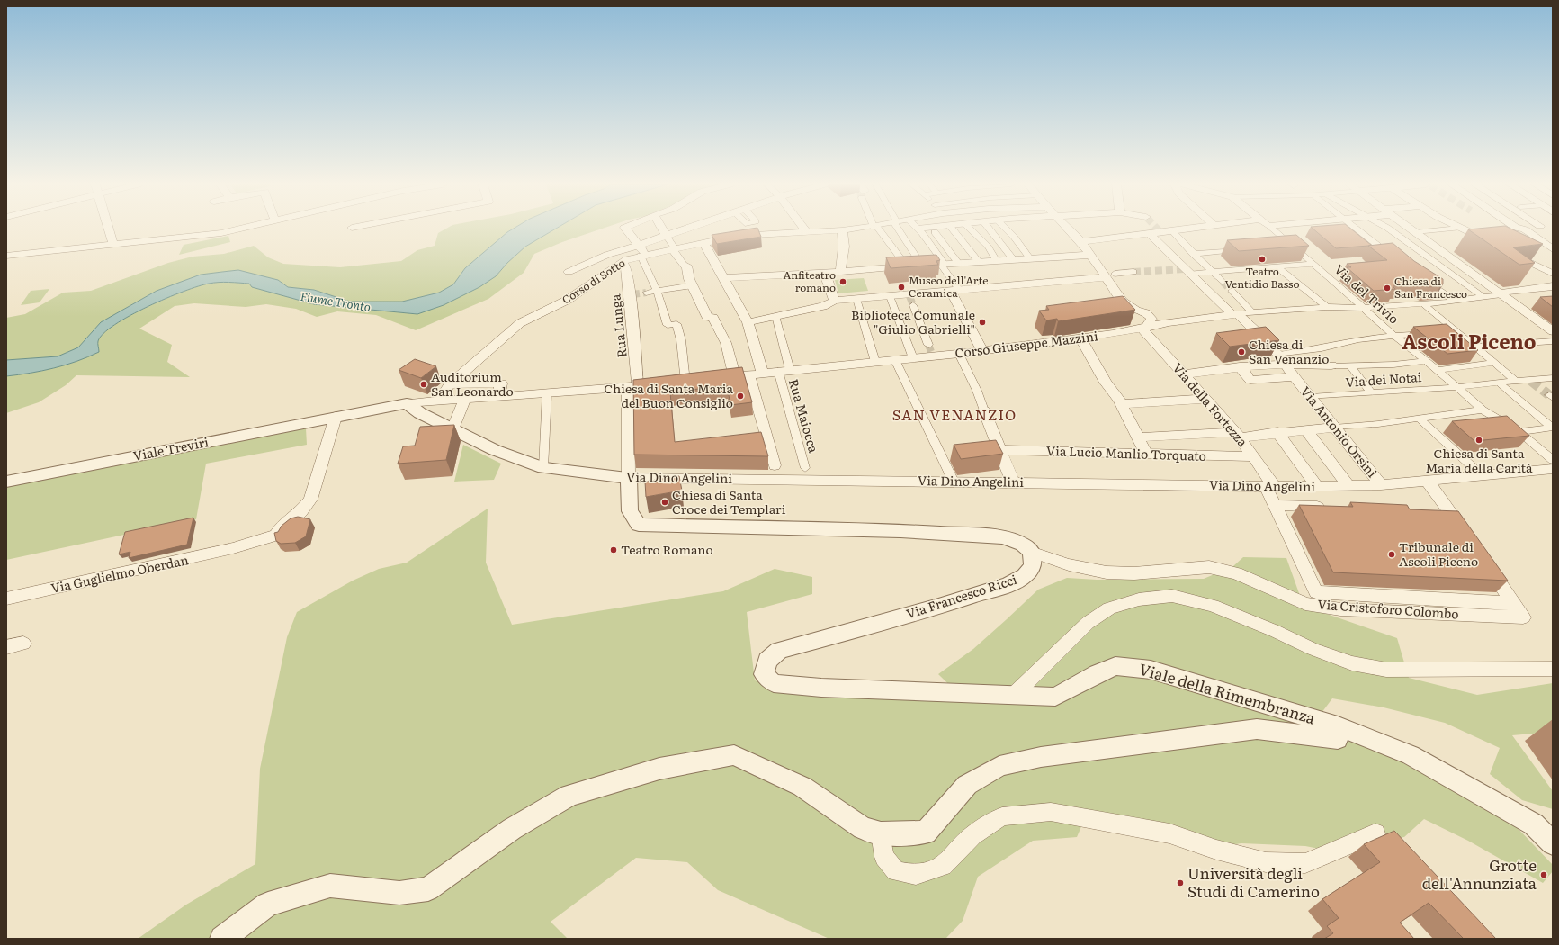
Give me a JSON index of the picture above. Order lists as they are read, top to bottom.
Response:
{
  "streets": {
    "street": [
      "Corso di Sotto",
      "Via del Trivio",
      "Rua Lunga",
      "Corso Giuseppe Mazzini",
      "Via dei Notai",
      "Via della Fortezza",
      "Rua Maiocca",
      "Via Antonio Orsini",
      "Viale Treviri",
      "Via Lucio Manlio Torquato",
      "Via Dino Angelini",
      "Via Guglielmo Oberdan",
      "Via Francesco Ricci",
      "Via Cristoforo Colombo",
      "Viale della Rimembranza"
    ]
  },
  "crossings": [
    ["Corso di Sotto", "Rua Lunga"],
    ["Via del Trivio", "Corso Giuseppe Mazzini"],
    ["Via del Trivio", "Via dei Notai"],
    ["Via del Trivio", "Via Dino Angelini"],
    ["Rua Lunga", "Via Dino Angelini"],
    ["Corso Giuseppe Mazzini", "Via della Fortezza"],
    ["Corso Giuseppe Mazzini", "Rua Maiocca"],
    ["Corso Giuseppe Mazzini", "Via Antonio Orsini"],
    ["Via dei Notai", "Via Antonio Orsini"],
    ["Via della Fortezza", "Via Lucio Manlio Torquato"],
    ["Via della Fortezza", "Via Dino Angelini"],
    ["Via della Fortezza", "Via Cristoforo Colombo"],
    ["Via Antonio Orsini", "Via Dino Angelini"],
    ["Viale Treviri", "Via Dino Angelini"],
    ["Viale Treviri", "Via Guglielmo Oberdan"],
    ["Via Francesco Ricci", "Via Cristoforo Colombo"],
    ["Via Francesco Ricci", "Viale della Rimembranza"]
  ],
  "districts": ["Ascoli Piceno", "SAN VENANZIO"],
  "water": ["Fiume Tronto"],
  "places": [
    "Teatro Ventidio Basso",
    "Anfiteatro romano",
    "Museo dell'Arte Ceramica",
    "Chiesa di San Francesco",
    "Biblioteca Comunale \"Giulio Gabrielli\"",
    "Chiesa di San Venanzio",
    "Auditorium San Leonardo",
    "Chiesa di Santa Maria del Buon Consiglio",
    "Chiesa di Santa Maria della Carità",
    "Chiesa di Santa Croce dei Templari",
    "Teatro Romano",
    "Tribunale di Ascoli Piceno",
    "Grotte dell'Annunziata",
    "Università degli Studi di Camerino"
  ]
}
